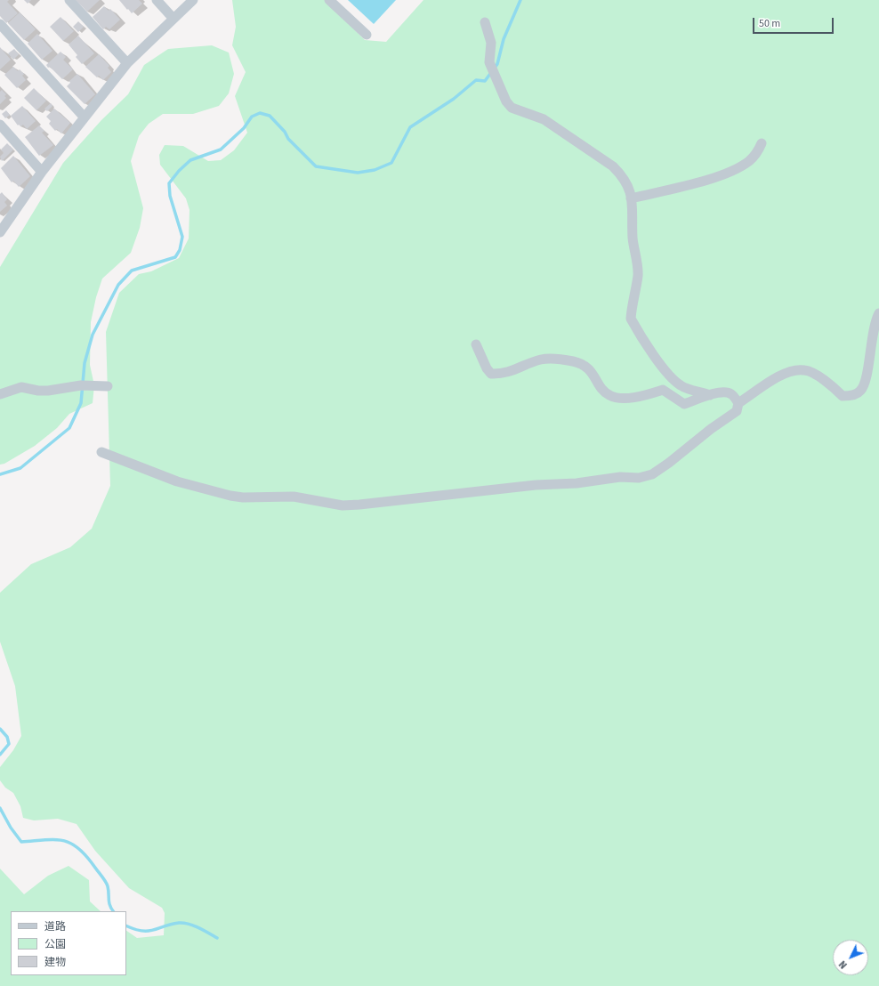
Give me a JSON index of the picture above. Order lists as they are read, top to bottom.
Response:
{
  "legend": ["道路", "公園", "建物"],
  "scale_bar": "50 m",
  "north": "bottom left"
}
